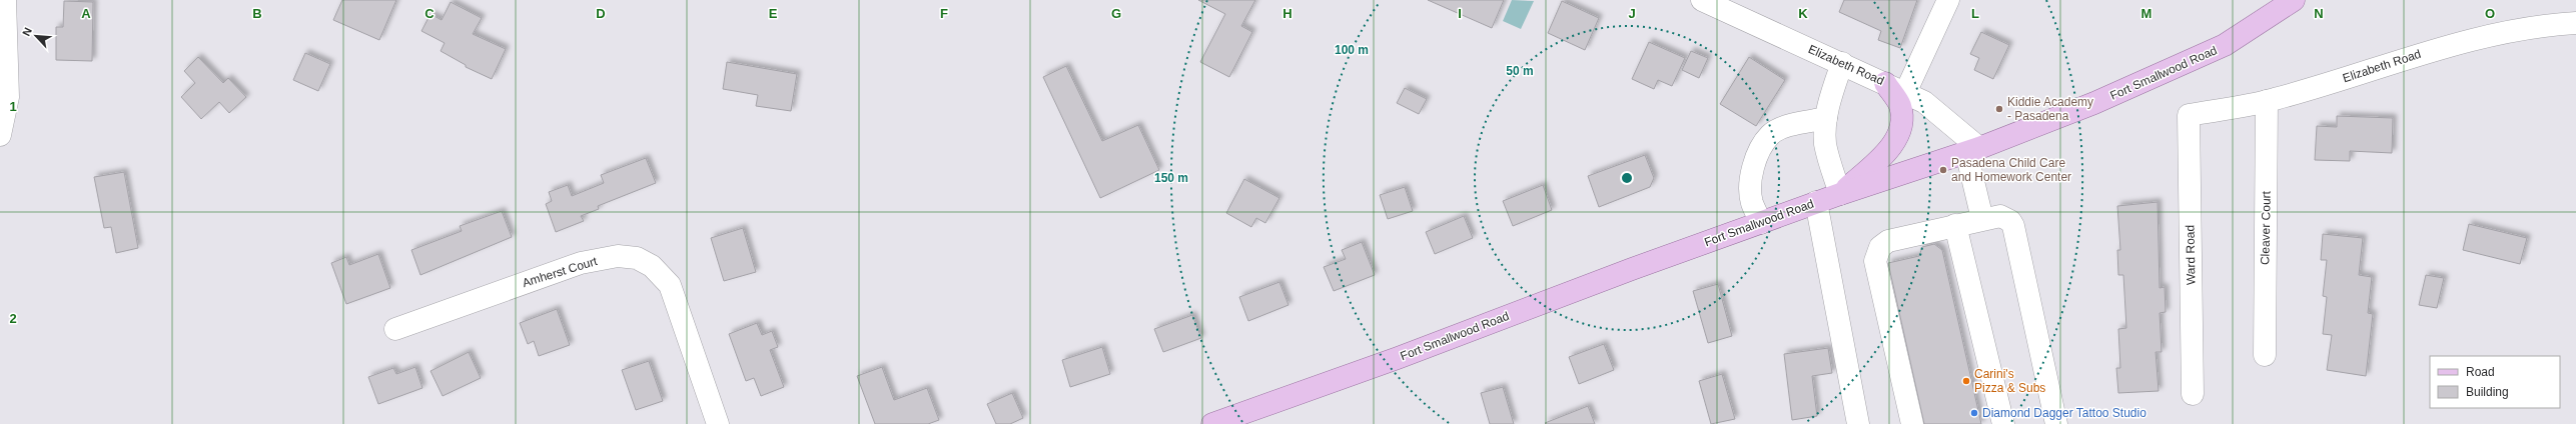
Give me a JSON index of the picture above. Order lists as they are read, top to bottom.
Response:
{
  "streets": {
    "main road": ["Fort Smallwood Road"],
    "street": [
      "Elizabeth Road",
      "Cleaver Court",
      "Ward Road",
      "Amherst Court"
    ]
  },
  "crossings": [
    ["Elizabeth Road", "Fort Smallwood Road"],
    ["Elizabeth Road", "Cleaver Court"],
    ["Elizabeth Road", "Ward Road"]
  ],
  "places": [
    "Kiddie Academy - Pasadena",
    "Pasadena Child Care and Homework Center",
    "Carini's Pizza & Subs",
    "Diamond Dagger Tattoo Studio"
  ],
  "legend": ["Road", "Building"],
  "north": "top left",
  "grid": {
    "columns": [
      "A",
      "B",
      "C",
      "D",
      "E",
      "F",
      "G",
      "H",
      "I",
      "J",
      "K",
      "L",
      "M",
      "N",
      "O"
    ],
    "rows": ["1", "2"]
  },
  "rings": ["100 m", "50 m", "150 m"]
}
